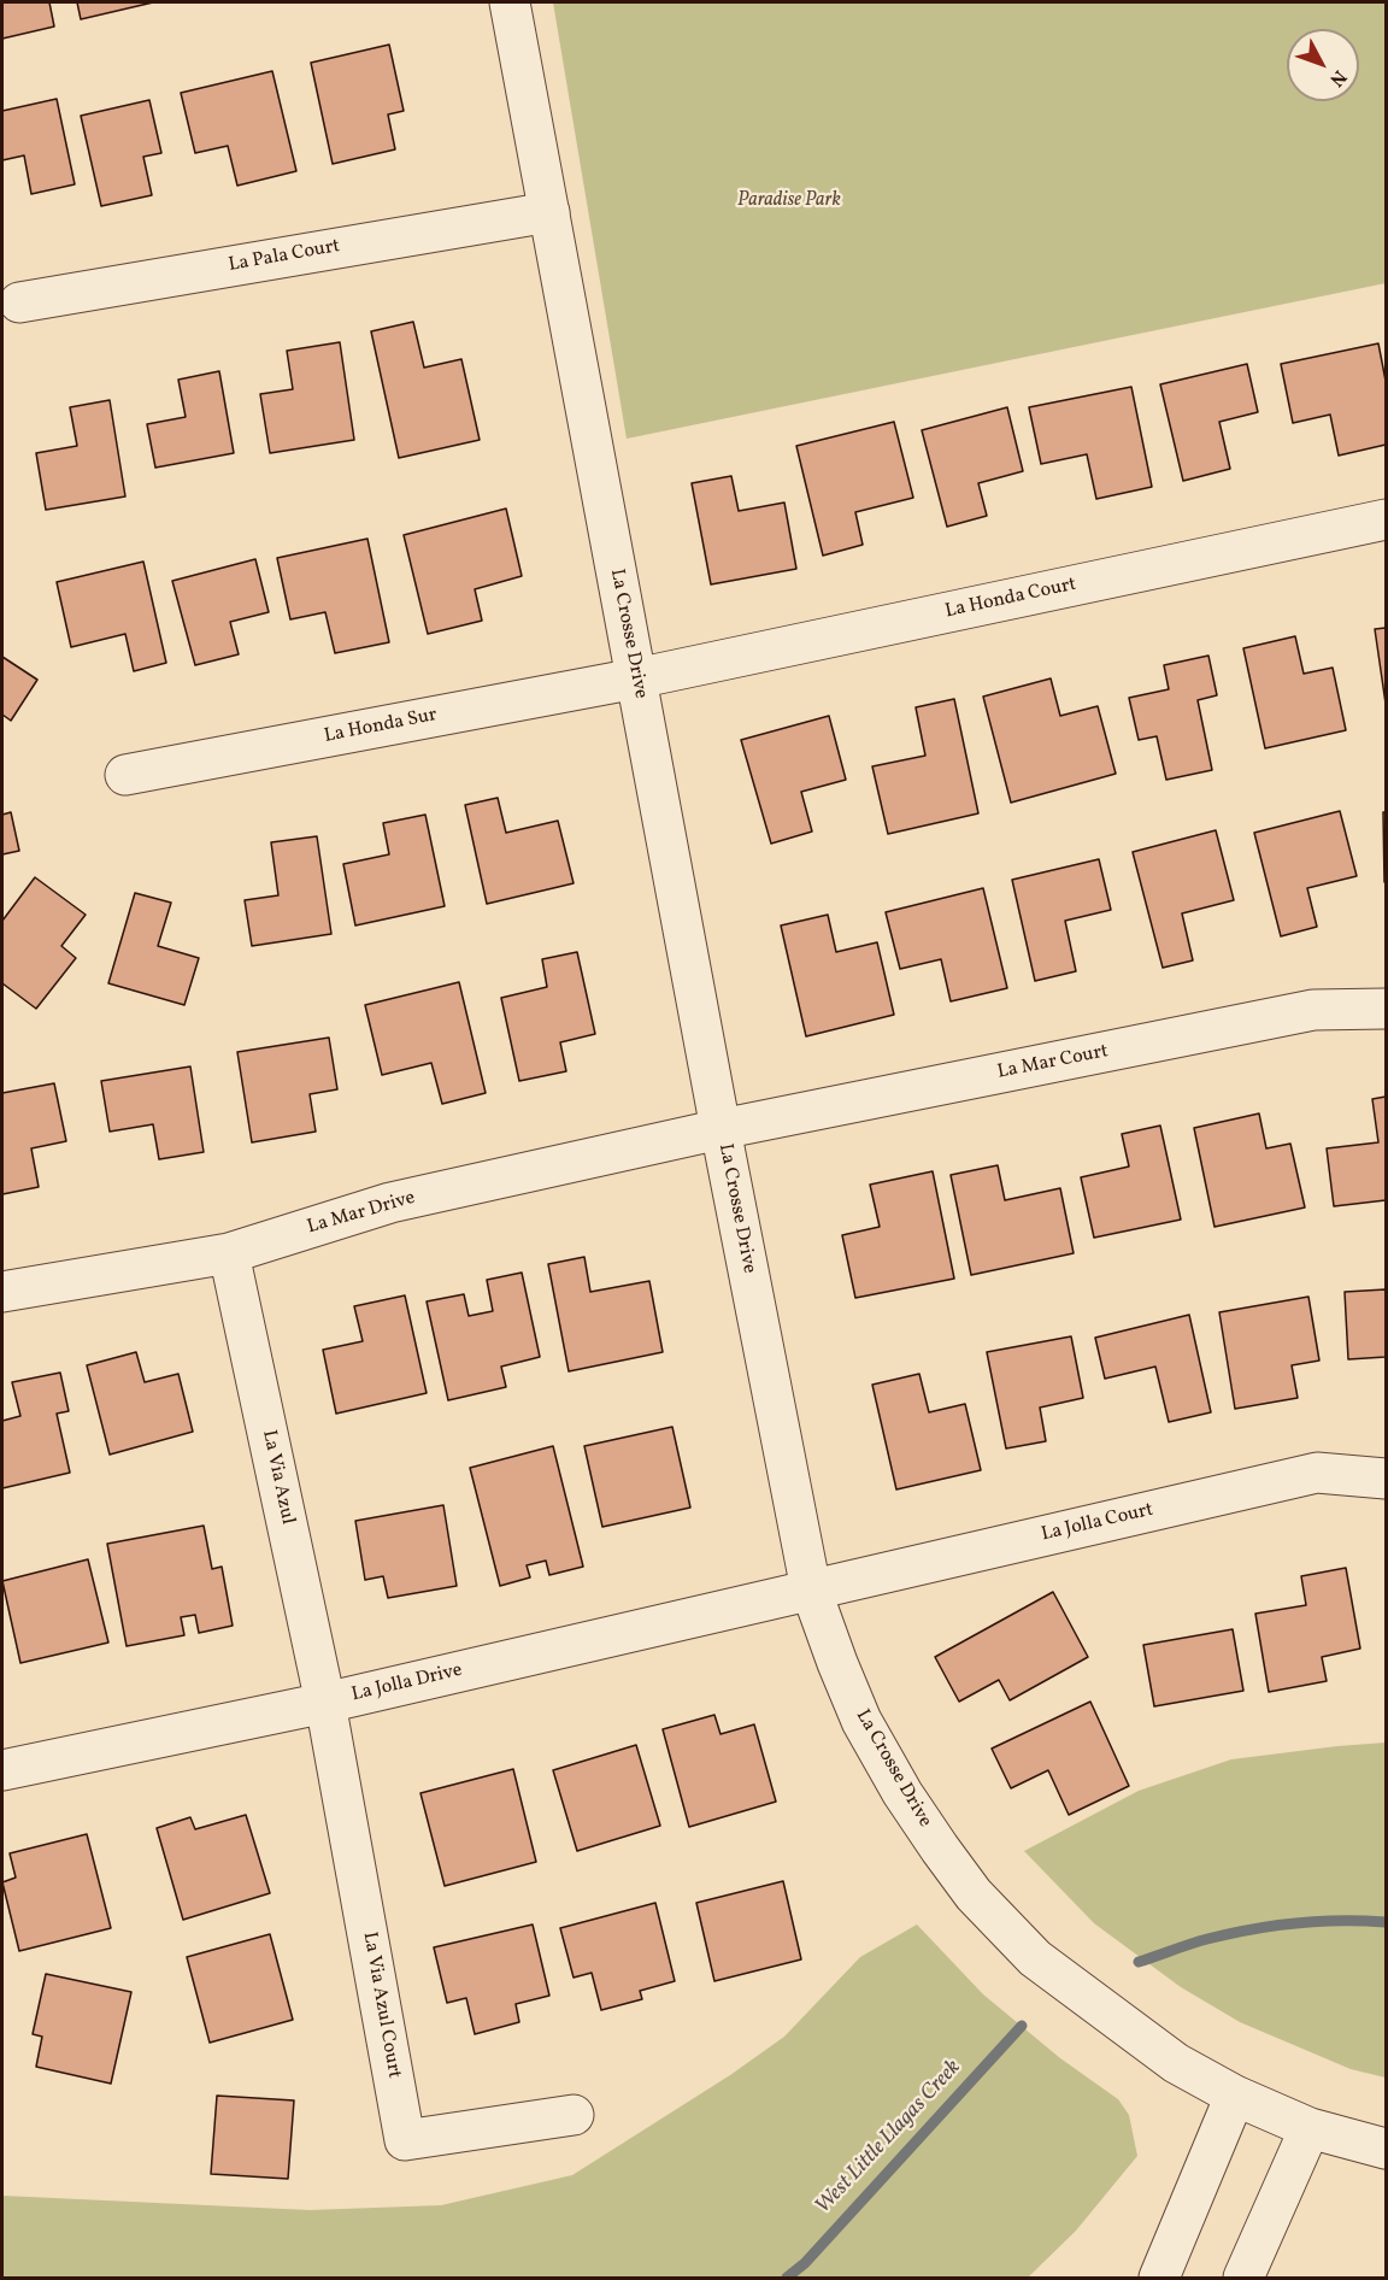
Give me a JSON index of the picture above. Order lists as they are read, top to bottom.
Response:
{
  "streets": {
    "street": [
      "La Pala Court",
      "La Honda Court",
      "La Crosse Drive",
      "La Honda Sur",
      "La Mar Court",
      "La Mar Drive",
      "La Via Azul",
      "La Jolla Court",
      "La Jolla Drive",
      "La Via Azul Court"
    ]
  },
  "crossings": [
    ["La Pala Court", "La Crosse Drive"],
    ["La Honda Court", "La Crosse Drive"],
    ["La Honda Court", "La Honda Sur"],
    ["La Crosse Drive", "La Honda Sur"],
    ["La Crosse Drive", "La Mar Court"],
    ["La Crosse Drive", "La Mar Drive"],
    ["La Crosse Drive", "La Jolla Court"],
    ["La Crosse Drive", "La Jolla Drive"],
    ["La Mar Court", "La Mar Drive"],
    ["La Mar Drive", "La Via Azul"],
    ["La Via Azul", "La Jolla Drive"],
    ["La Via Azul", "La Via Azul Court"],
    ["La Jolla Court", "La Jolla Drive"],
    ["La Jolla Drive", "La Via Azul Court"]
  ],
  "water": ["West Little Llagas Creek"],
  "parks": ["Paradise Park"],
  "north": "bottom right"
}
